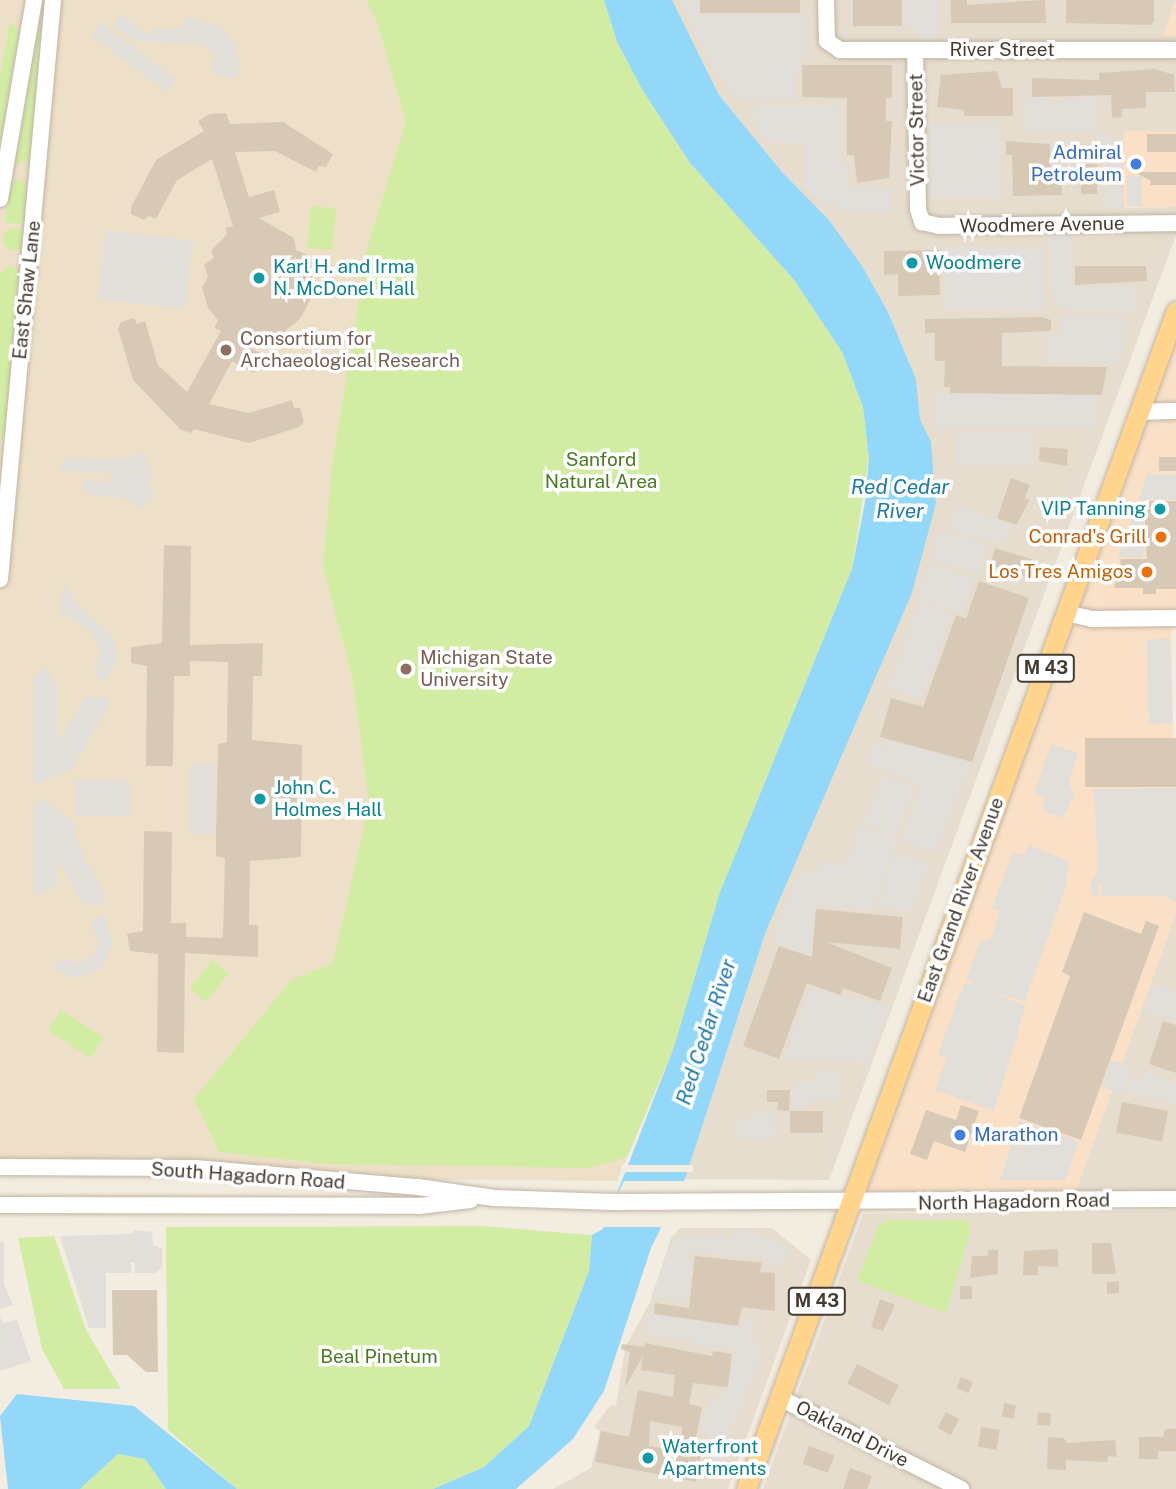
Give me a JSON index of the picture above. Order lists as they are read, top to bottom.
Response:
{
  "streets": {
    "main road": ["M 43", "East Grand River Avenue"],
    "street": [
      "River Street",
      "Victor Street",
      "Woodmere Avenue",
      "East Shaw Lane",
      "South Hagadorn Road",
      "North Hagadorn Road",
      "Oakland Drive"
    ]
  },
  "crossings": [
    ["River Street", "Victor Street"],
    ["Victor Street", "Woodmere Avenue"],
    ["East Grand River Avenue", "South Hagadorn Road"],
    ["East Grand River Avenue", "North Hagadorn Road"],
    ["East Grand River Avenue", "Oakland Drive"],
    ["South Hagadorn Road", "North Hagadorn Road"]
  ],
  "water": ["Red Cedar River"],
  "parks": ["Sanford Natural Area", "Beal Pinetum"],
  "places": [
    "Admiral Petroleum",
    "Woodmere",
    "Karl H. and Irma N. McDonel Hall",
    "Consortium for Archaeological Research",
    "VIP Tanning",
    "Conrad's Grill",
    "Los Tres Amigos",
    "Michigan State University",
    "John C. Holmes Hall",
    "Marathon",
    "Waterfront Apartments"
  ]
}
